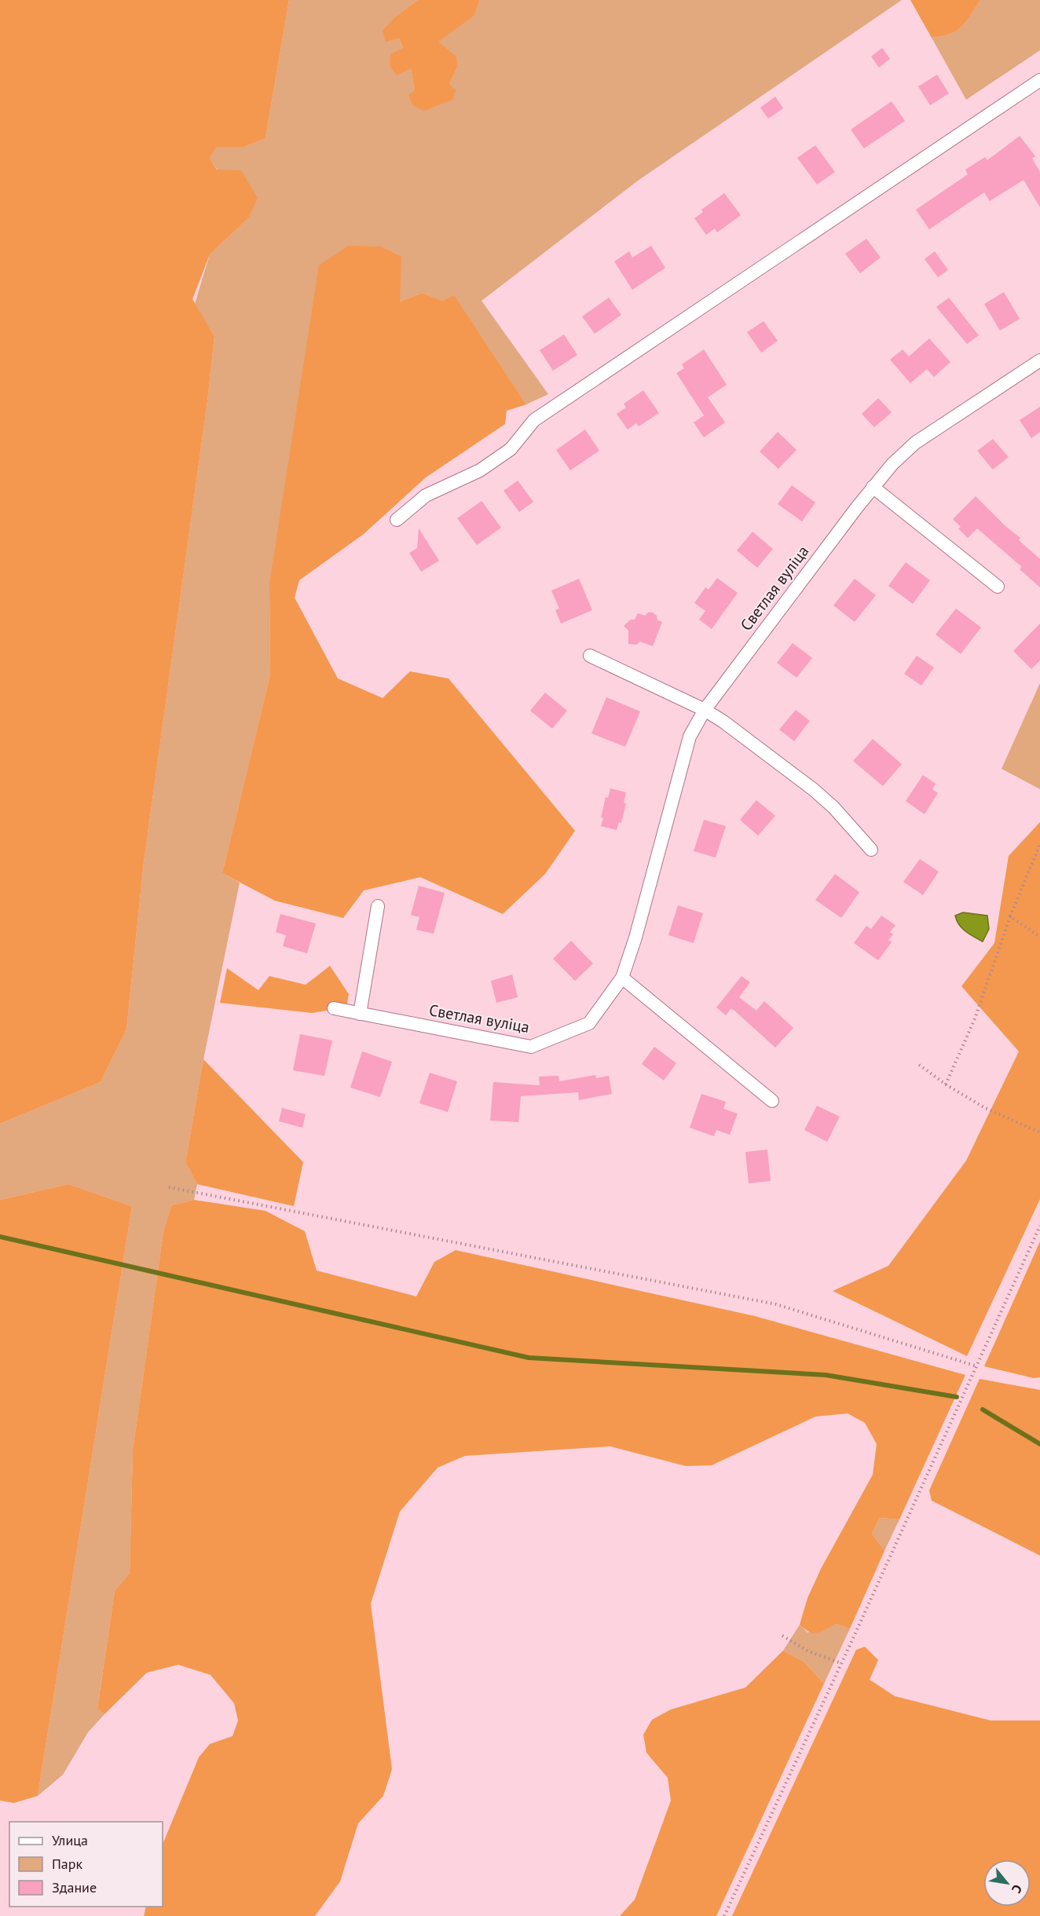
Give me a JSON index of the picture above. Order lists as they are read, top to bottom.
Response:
{
  "streets": {
    "street": ["Светлая вуліца"]
  },
  "legend": ["Улица", "Парк", "Здание"],
  "north": "bottom right"
}
